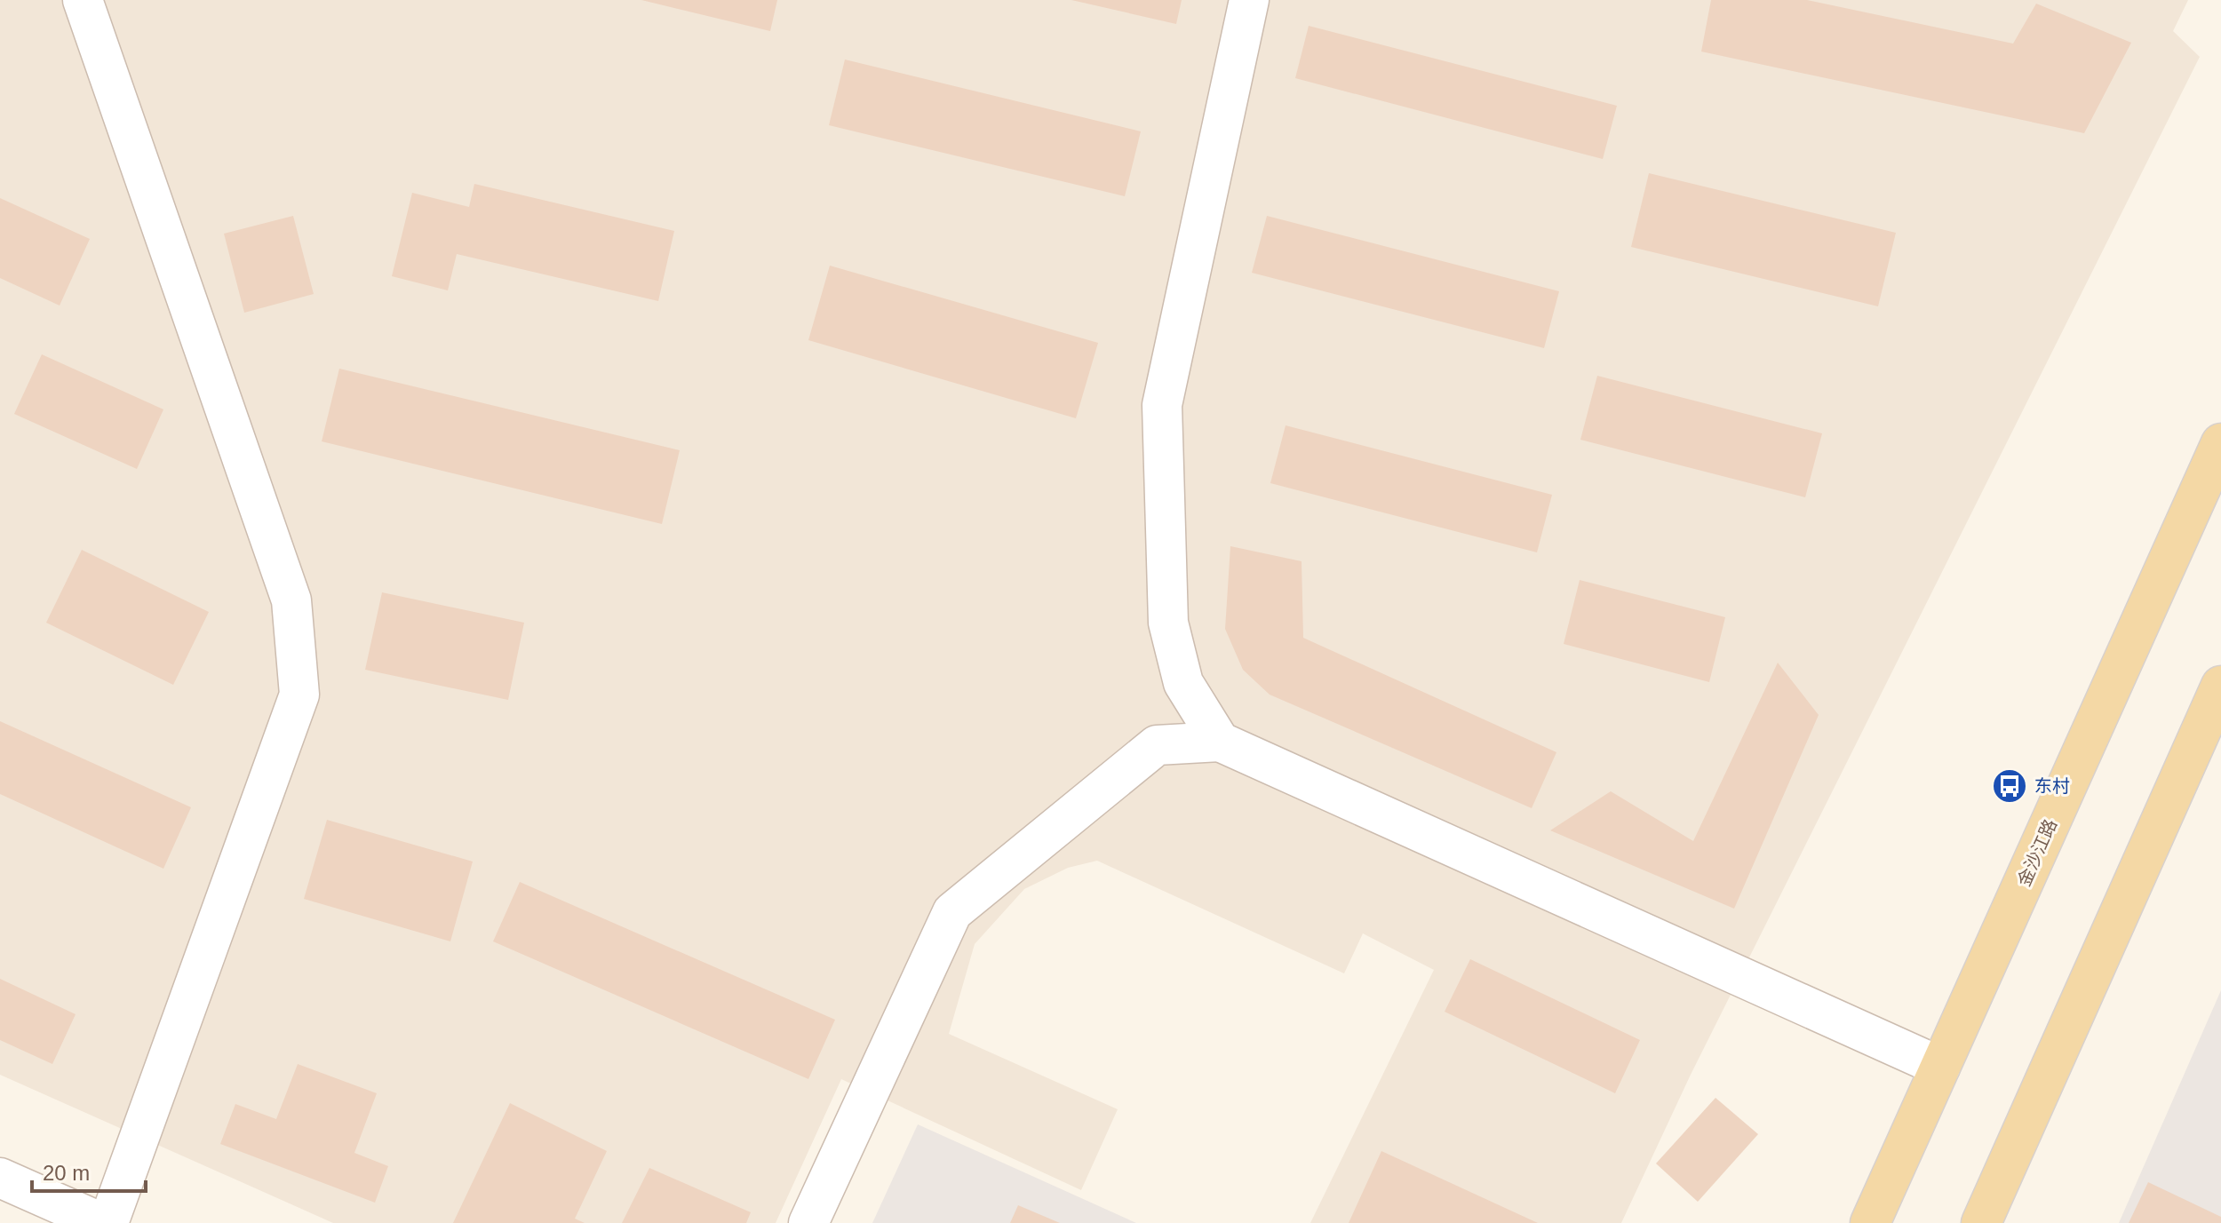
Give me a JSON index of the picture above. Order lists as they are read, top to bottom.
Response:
{
  "streets": {
    "main road": ["金沙江路"]
  },
  "places": {
    "bus stop": ["东村"]
  },
  "scale_bar": "20 m"
}
